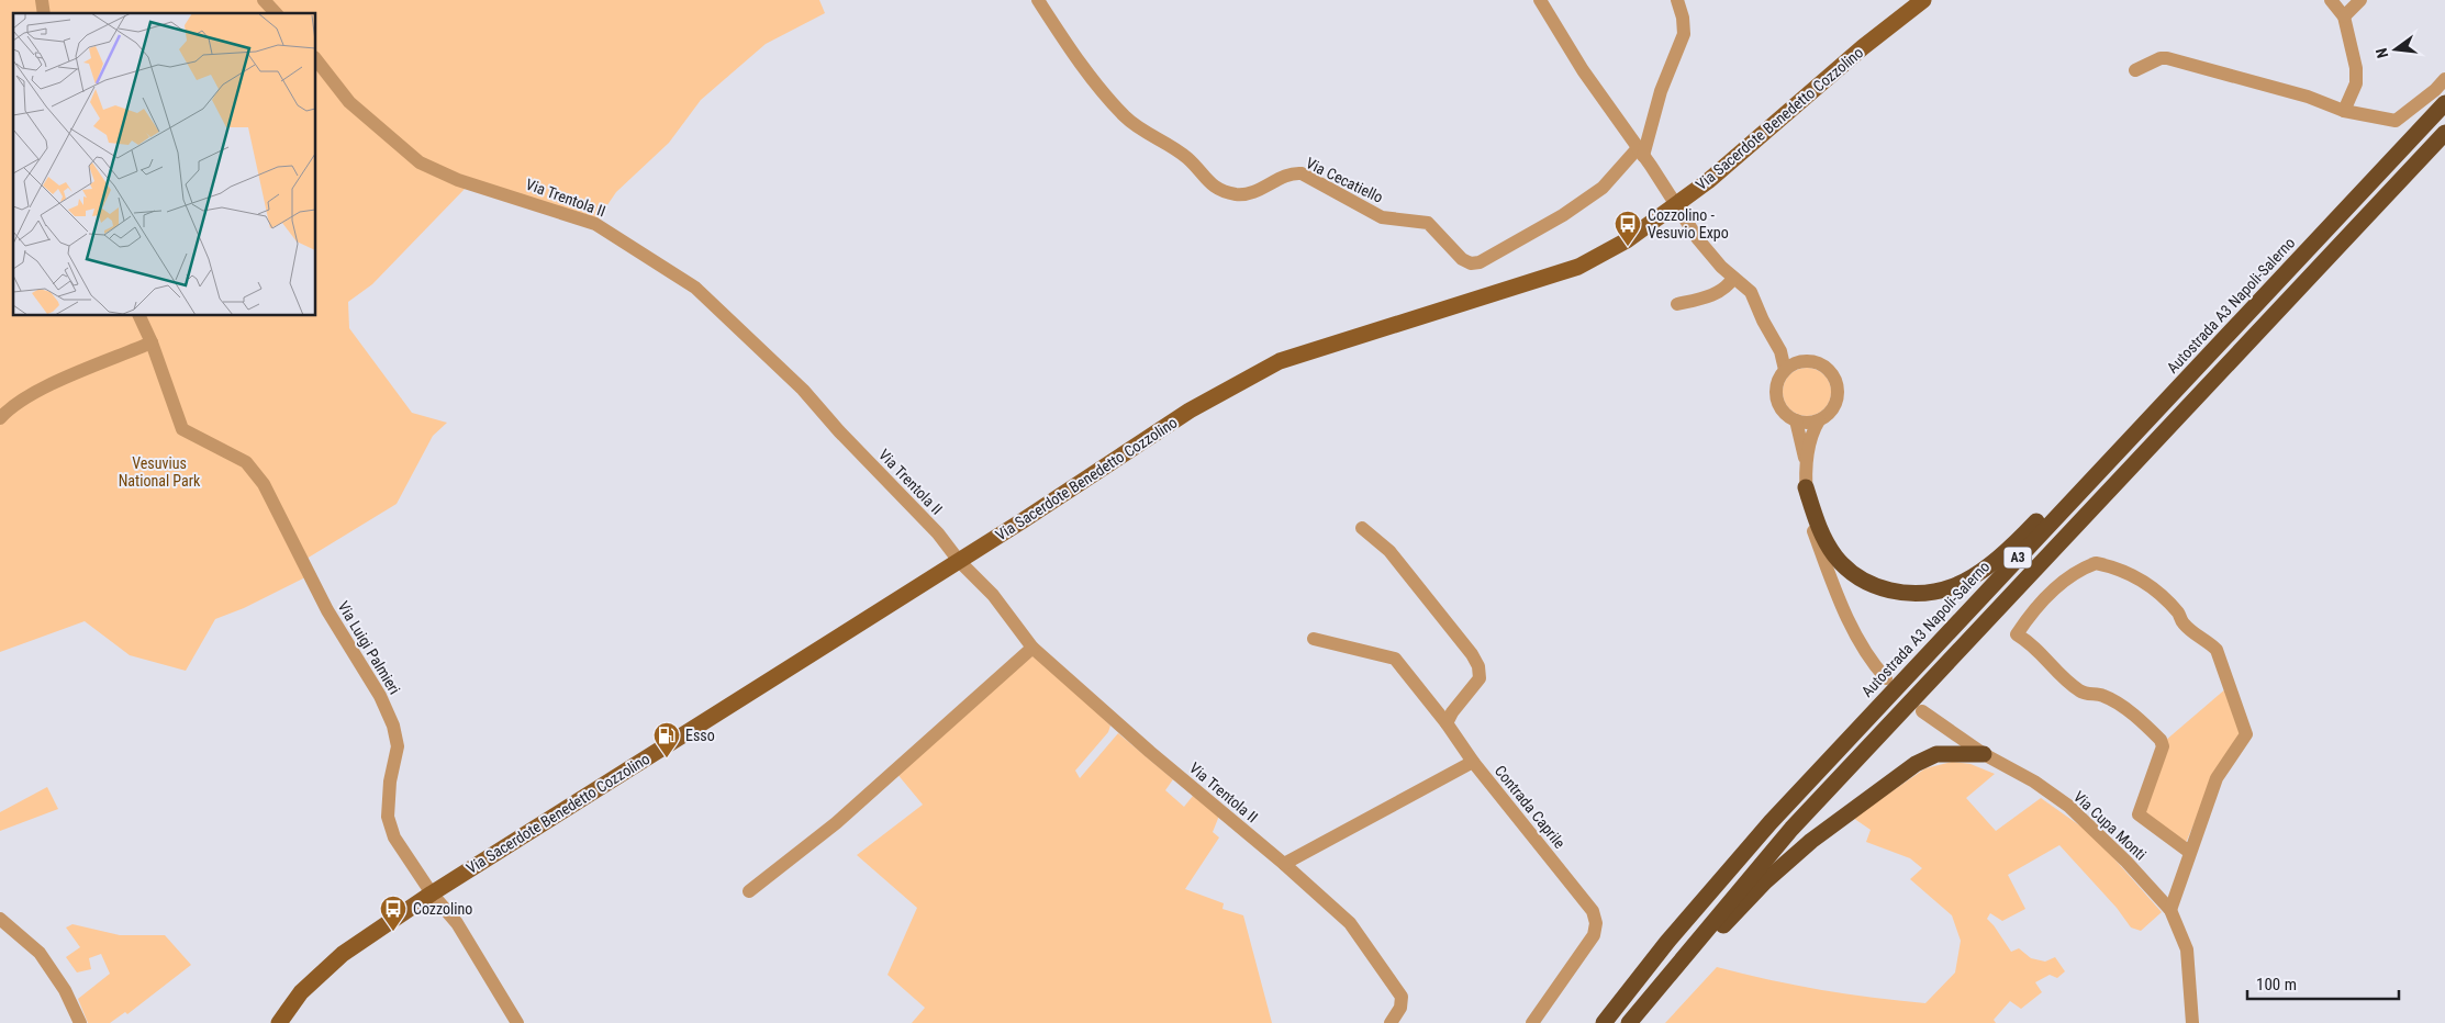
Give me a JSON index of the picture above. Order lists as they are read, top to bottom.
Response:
{
  "streets": {
    "highway": ["Autostrada A3 Napoli-Salerno", "A3"],
    "main road": ["Via Sacerdote Benedetto Cozzolino"],
    "street": [
      "Via Cecatiello",
      "Via Trentola II",
      "Via Luigi Palmieri",
      "Contrada Caprile",
      "Via Cupa Monti"
    ]
  },
  "crossings": [
    ["Via Sacerdote Benedetto Cozzolino", "Via Trentola II"],
    ["Via Sacerdote Benedetto Cozzolino", "Via Luigi Palmieri"],
    ["Via Trentola II", "Contrada Caprile"]
  ],
  "parks": ["Vesuvius National Park"],
  "places": {
    "bus stop": ["Cozzolino - Vesuvio Expo", "Cozzolino"],
    "fuel station": ["Esso"]
  },
  "scale_bar": "100 m",
  "north": "left"
}
